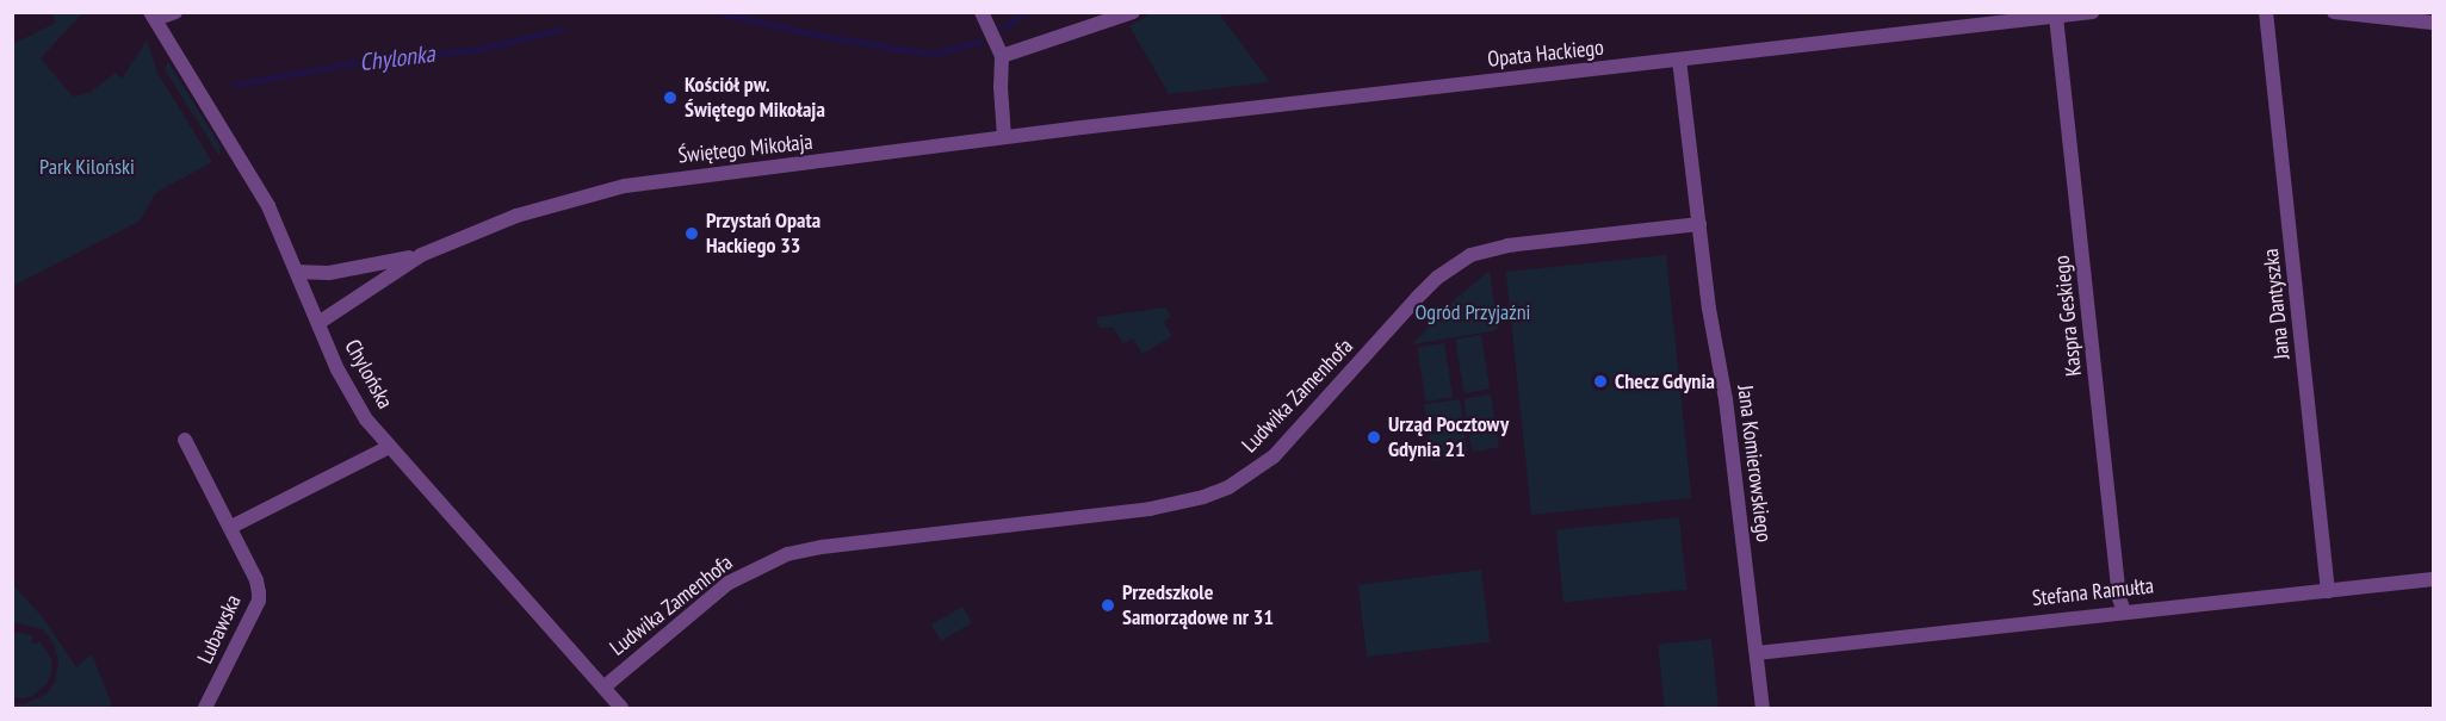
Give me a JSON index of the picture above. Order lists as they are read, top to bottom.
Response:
{
  "streets": {
    "street": [
      "Opata Hackiego",
      "Świętego Mikołaja",
      "Jana Dantyszka",
      "Kaspra Geskiego",
      "Chylońska",
      "Ludwika Zamenhofa",
      "Jana Komierowskiego",
      "Stefana Ramułta",
      "Lubawska"
    ]
  },
  "crossings": [
    ["Opata Hackiego", "Świętego Mikołaja"],
    ["Opata Hackiego", "Kaspra Geskiego"],
    ["Świętego Mikołaja", "Chylońska"],
    ["Jana Dantyszka", "Stefana Ramułta"],
    ["Kaspra Geskiego", "Stefana Ramułta"],
    ["Chylońska", "Ludwika Zamenhofa"],
    ["Ludwika Zamenhofa", "Jana Komierowskiego"],
    ["Jana Komierowskiego", "Stefana Ramułta"]
  ],
  "water": ["Chylonka"],
  "parks": ["Park Kiloński", "Ogród Przyjaźni"],
  "places": [
    "Kościół pw. Świętego Mikołaja",
    "Przystań Opata Hackiego 33",
    "Checz Gdynia",
    "Urząd Pocztowy Gdynia 21",
    "Przedszkole Samorządowe nr 31"
  ]
}
